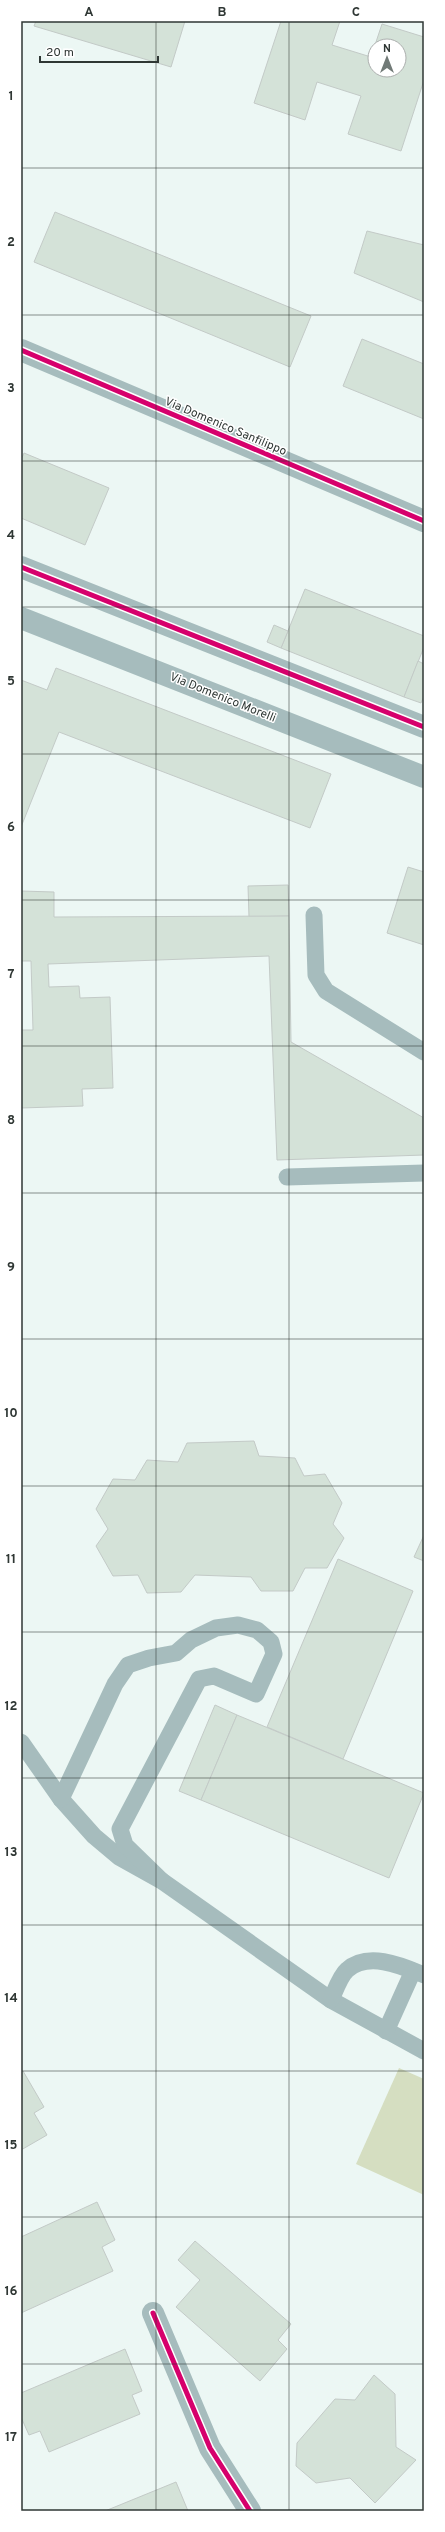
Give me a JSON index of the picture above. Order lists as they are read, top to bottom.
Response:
{
  "streets": {
    "street": ["Via Domenico Sanfilippo", "Via Domenico Morelli"]
  },
  "scale_bar": "20 m",
  "north": "top",
  "grid": {
    "columns": ["A", "B", "C"],
    "rows": [
      "1",
      "2",
      "3",
      "4",
      "5",
      "6",
      "7",
      "8",
      "9",
      "10",
      "11",
      "12",
      "13",
      "14",
      "15",
      "16",
      "17"
    ]
  }
}
